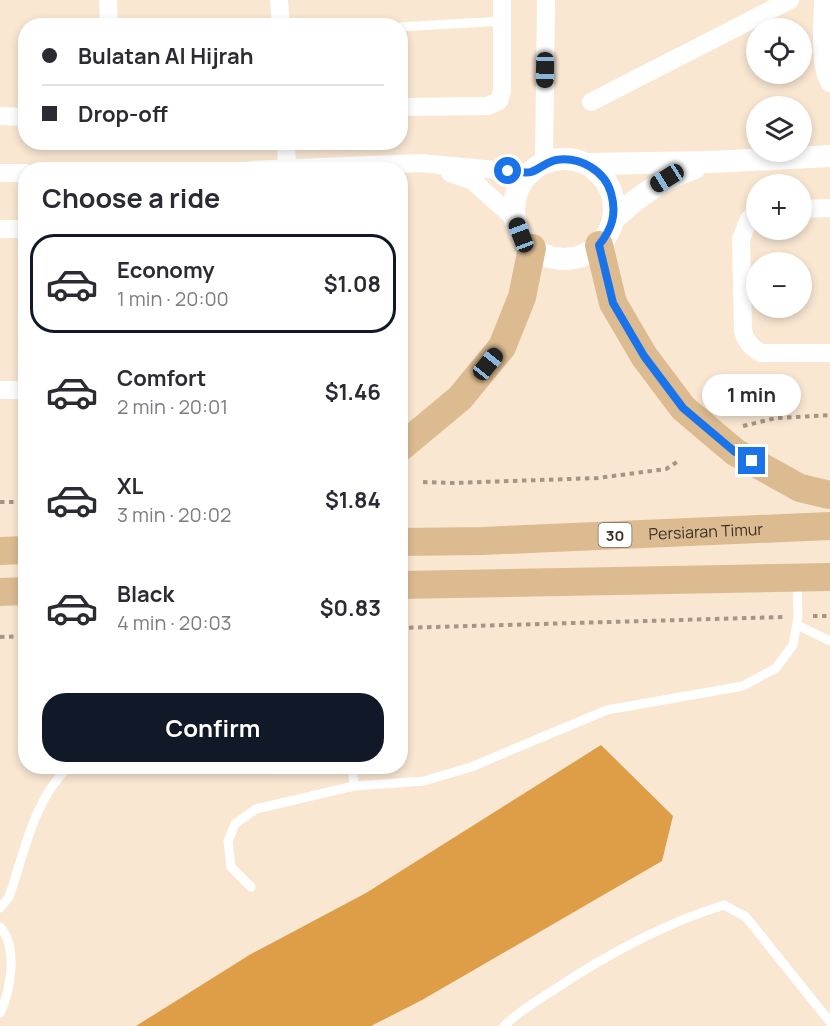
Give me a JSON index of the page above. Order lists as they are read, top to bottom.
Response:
{
  "streets": {
    "main road": ["Persiaran Timur", "30"]
  },
  "page": {
    "map_buttons": ["+", "−"],
    "banner": ["Bulatan Al Hijrah", "Drop-off"],
    "heading": "Choose a ride",
    "list": [
      {
        "name": "Economy",
        "note": "1 min · 20:00",
        "value": "$1.08"
      },
      {
        "name": "Comfort",
        "note": "2 min · 20:01",
        "value": "$1.46"
      },
      {
        "name": "XL",
        "note": "3 min · 20:02",
        "value": "$1.84"
      },
      {
        "name": "Black",
        "note": "4 min · 20:03",
        "value": "$0.83"
      }
    ],
    "bubble": "1 min",
    "buttons": "Confirm"
  }
}
